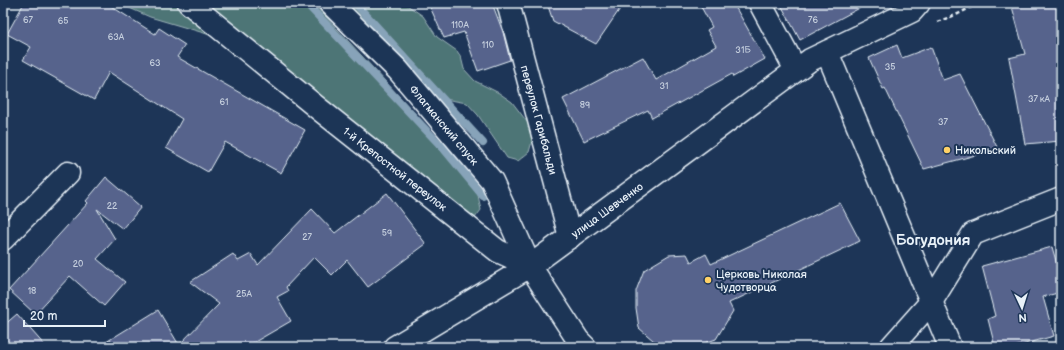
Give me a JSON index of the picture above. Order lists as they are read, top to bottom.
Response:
{
  "streets": {
    "street": [
      "переулок Гарибальди",
      "Флагманский спуск",
      "1-й Крепостной переулок",
      "улица Шевченко"
    ]
  },
  "crossings": [
    ["переулок Гарибальди", "улица Шевченко"],
    ["Флагманский спуск", "1-й Крепостной переулок"],
    ["Флагманский спуск", "улица Шевченко"],
    ["1-й Крепостной переулок", "улица Шевченко"]
  ],
  "districts": ["Богудония"],
  "places": ["Никольский", "Церковь Николая Чудотворца"],
  "house_numbers": [
    "67",
    "76",
    "65",
    "110А",
    "63А",
    "110",
    "31Б",
    "63",
    "35",
    "31",
    "37 кА",
    "61",
    "89",
    "37",
    "22",
    "59",
    "27",
    "20",
    "18",
    "25А"
  ],
  "scale_bar": "20 m",
  "north": "bottom"
}
